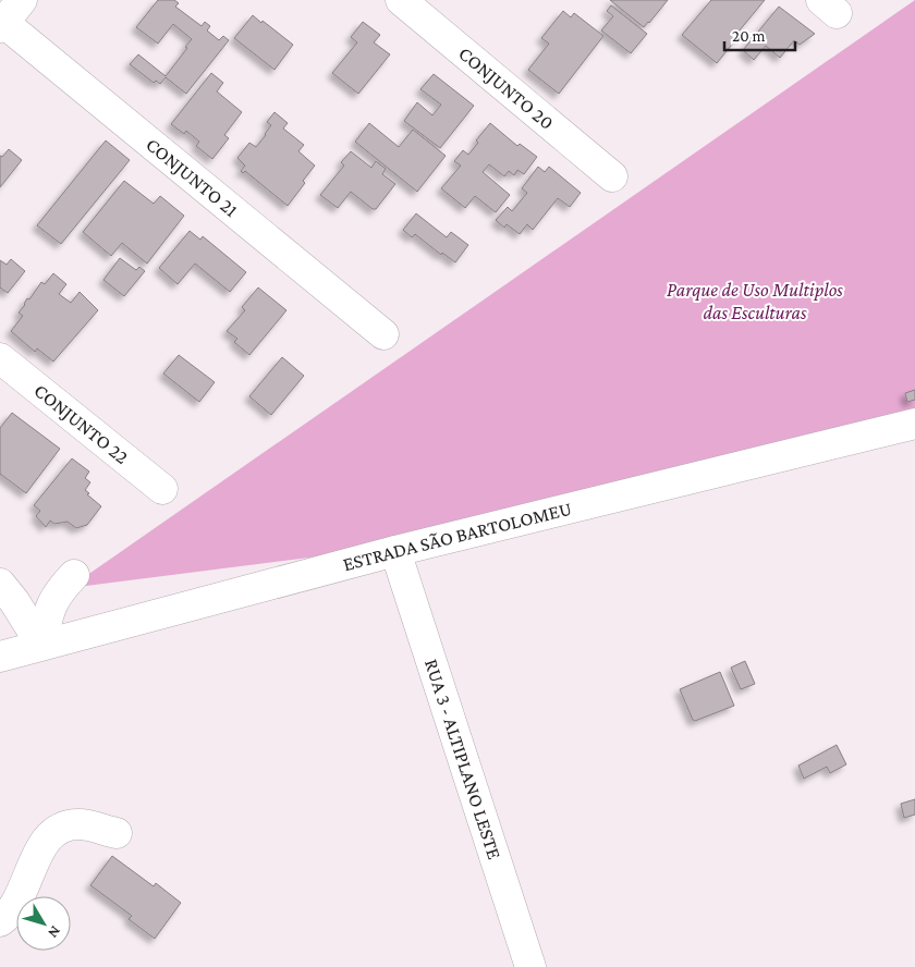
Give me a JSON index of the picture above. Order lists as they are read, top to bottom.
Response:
{
  "streets": {
    "street": [
      "CONJUNTO 20",
      "CONJUNTO 21",
      "CONJUNTO 22",
      "ESTRADA SÃO BARTOLOMEU",
      "RUA 3 - ALTIPLANO LESTE"
    ]
  },
  "crossings": [
    ["ESTRADA SÃO BARTOLOMEU", "RUA 3 - ALTIPLANO LESTE"]
  ],
  "parks": ["Parque de Uso Multiplos das Esculturas"],
  "scale_bar": "20 m",
  "north": "bottom right"
}
